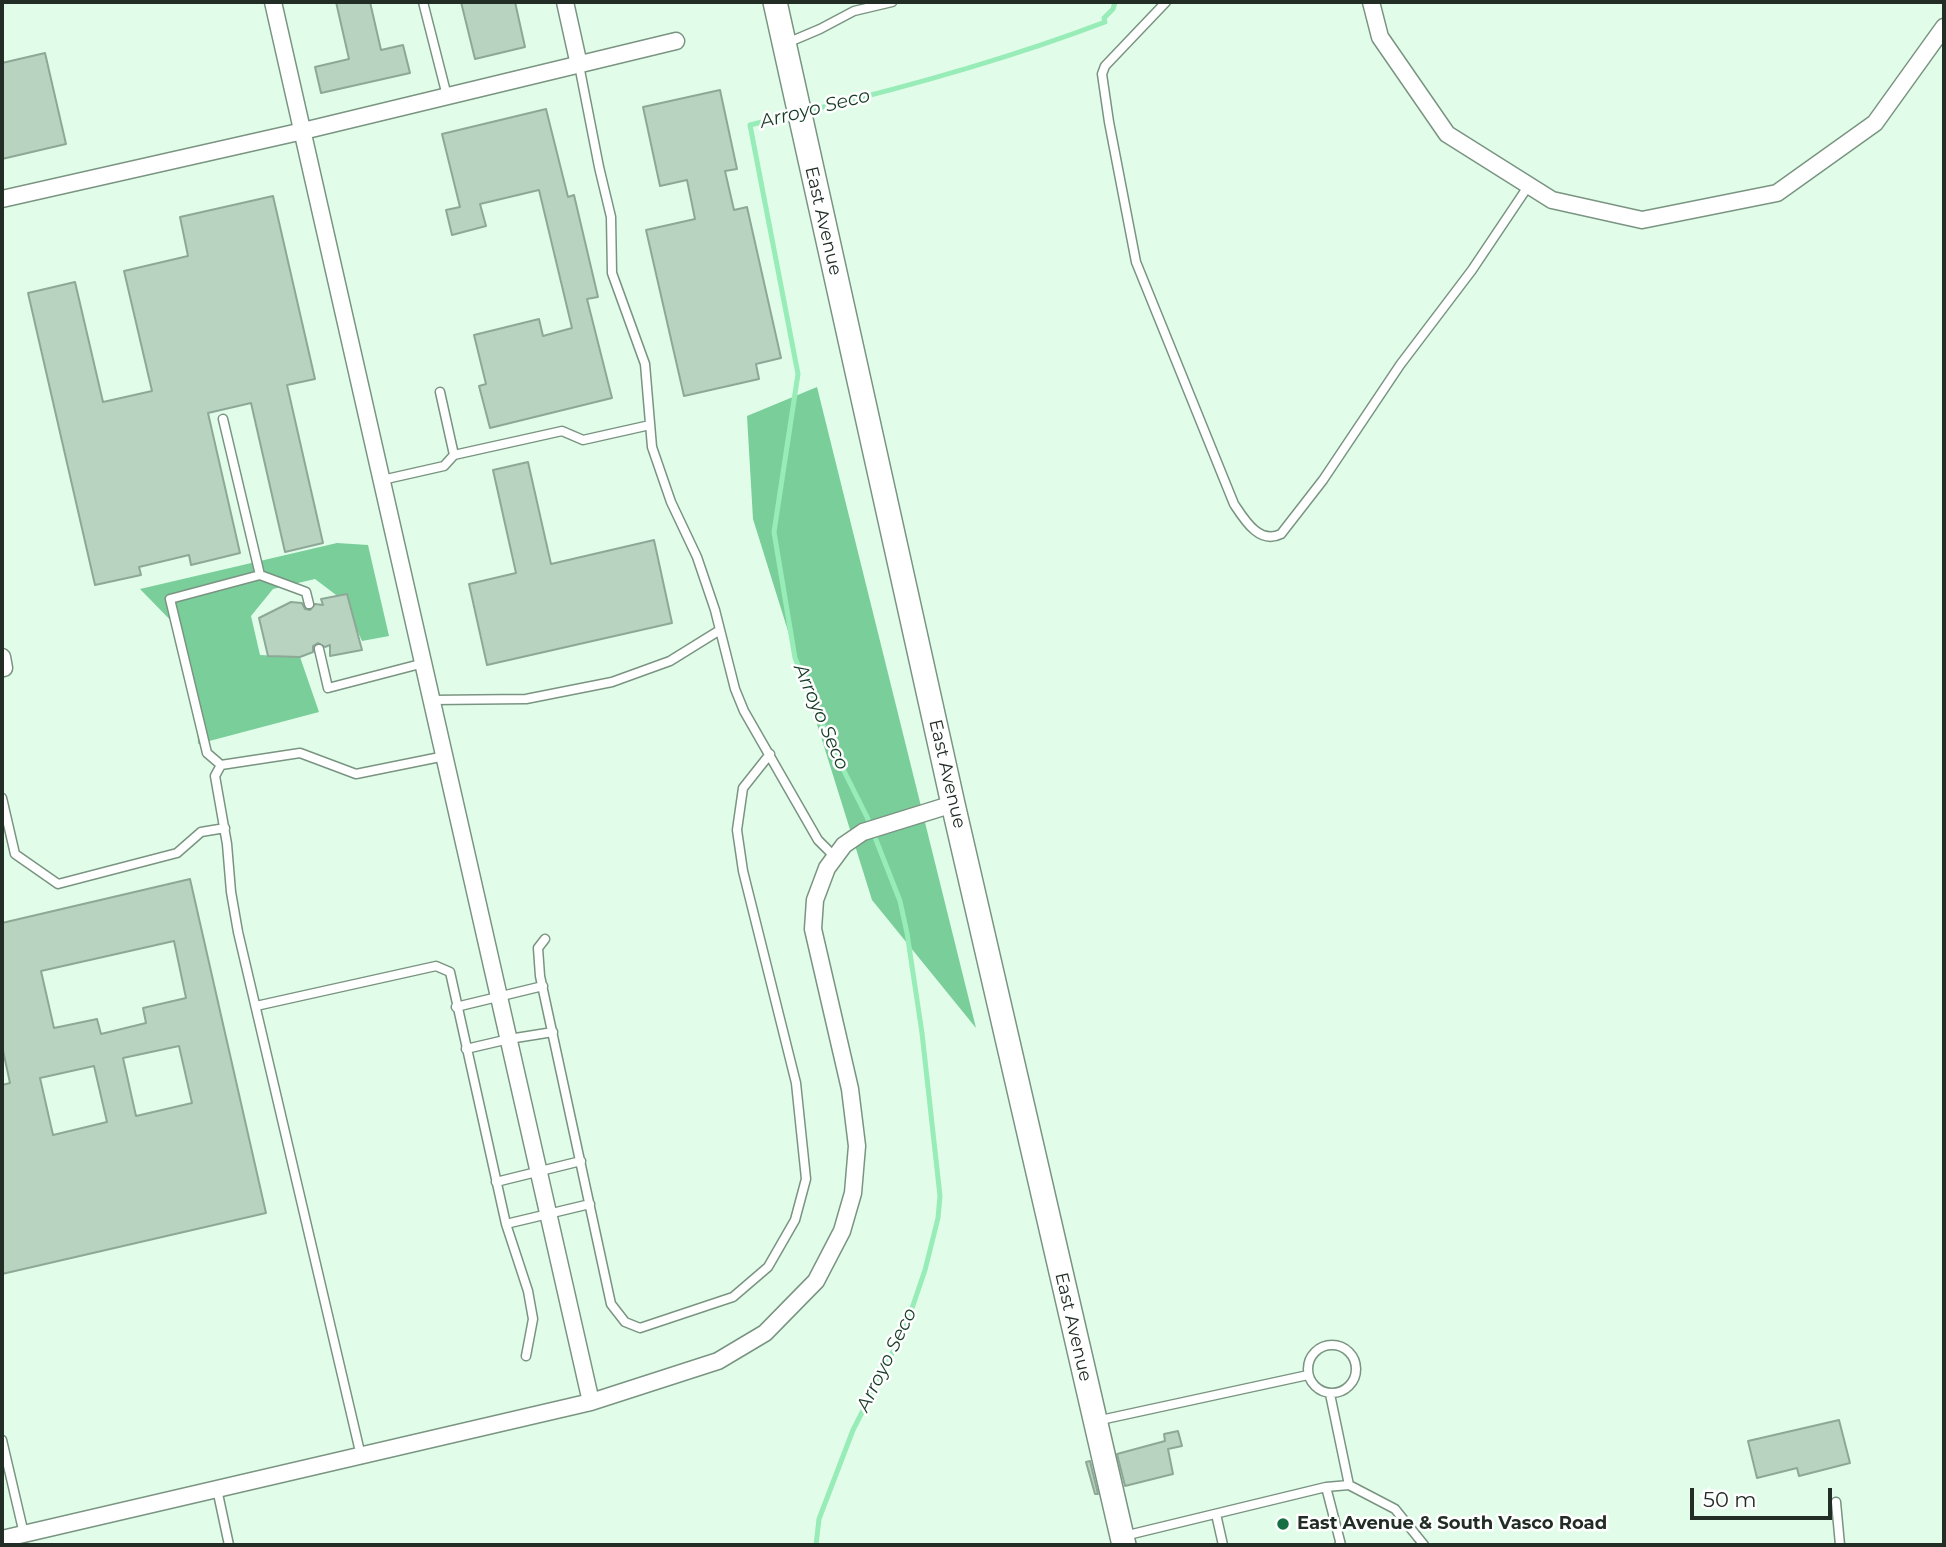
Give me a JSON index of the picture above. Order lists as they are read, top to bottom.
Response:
{
  "streets": {
    "street": ["East Avenue"]
  },
  "water": ["Arroyo Seco"],
  "places": ["East Avenue & South Vasco Road"],
  "scale_bar": "50 m"
}
